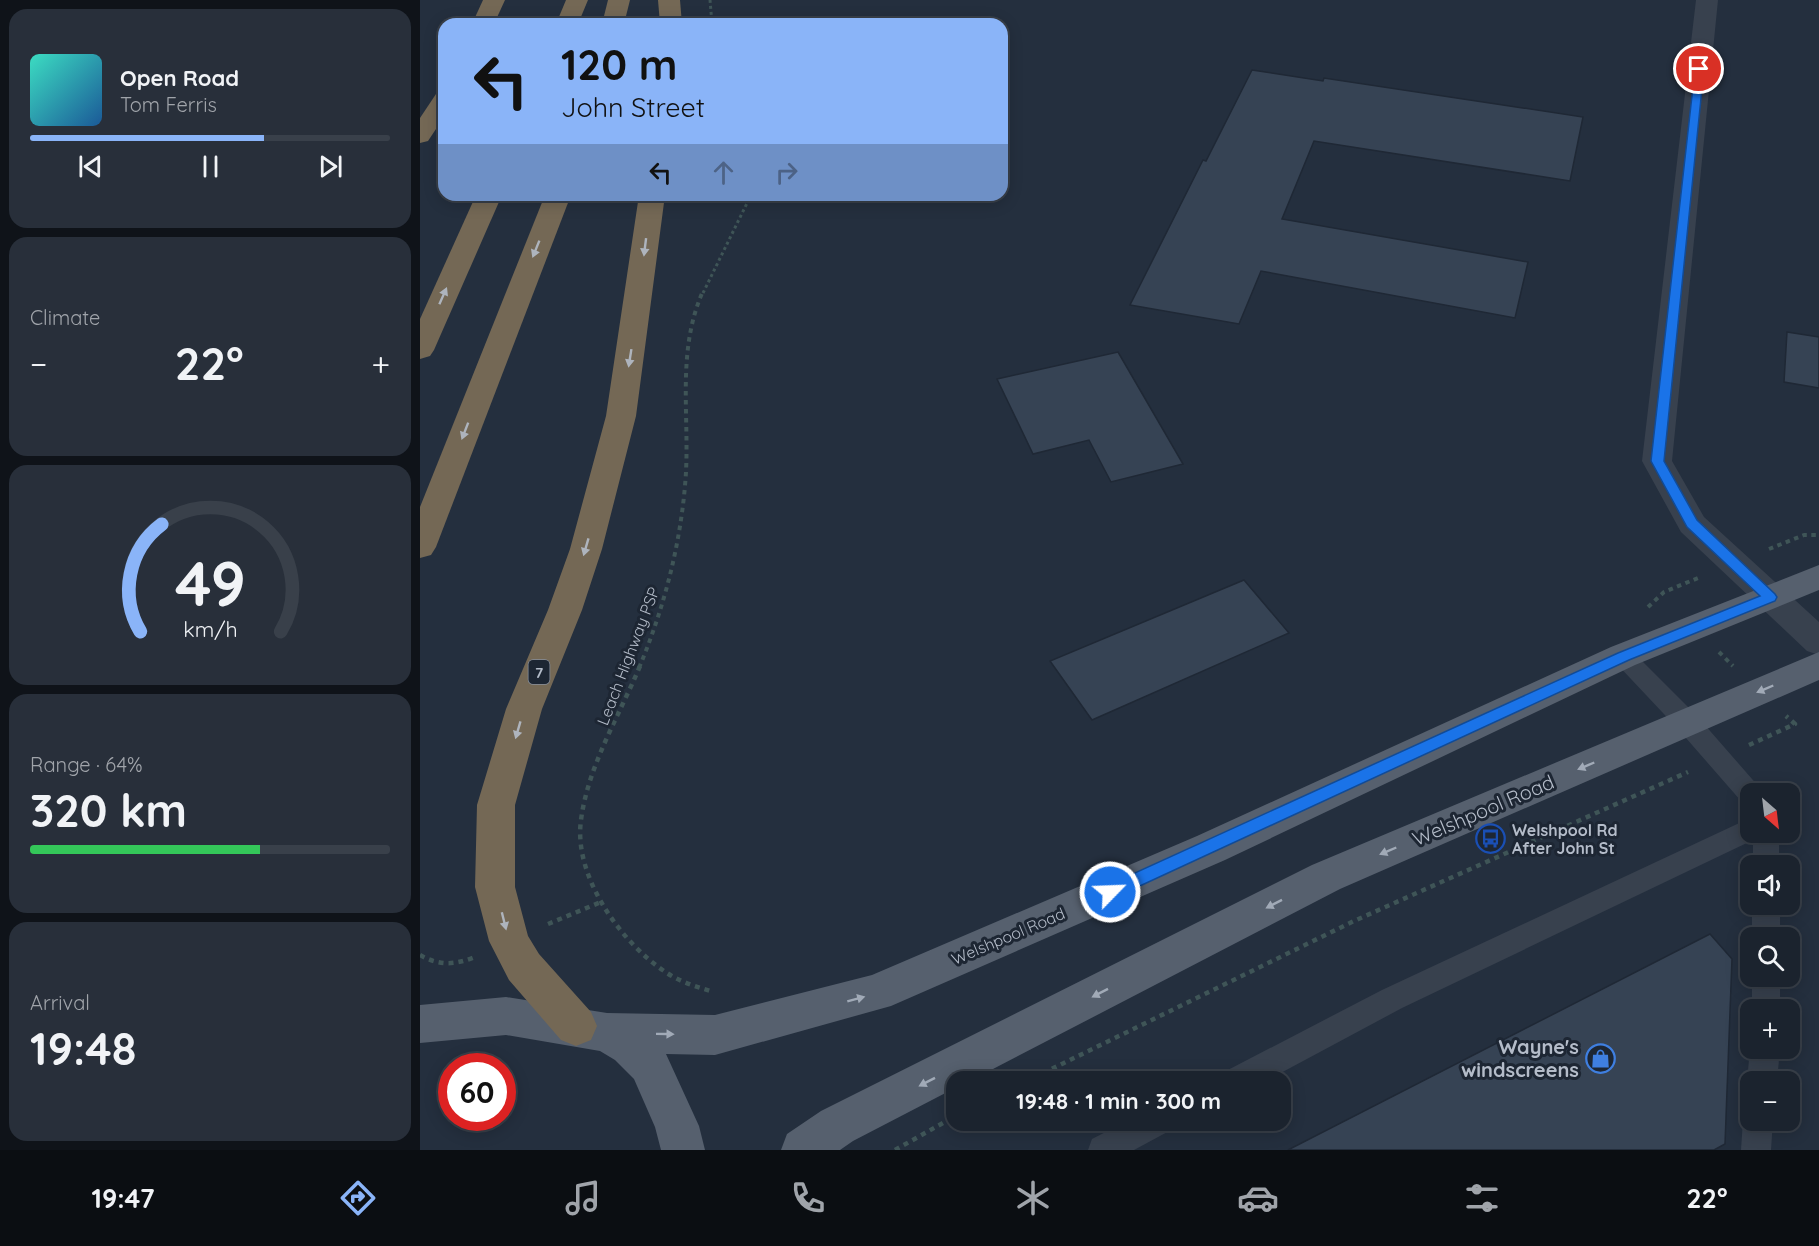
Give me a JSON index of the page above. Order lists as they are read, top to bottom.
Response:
{
  "streets": {
    "highway": ["7"],
    "main road": ["Welshpool Road"],
    "path": ["Leach Highway PSP"]
  },
  "crossings": [
    ["7", "Welshpool Road"]
  ],
  "places": {
    "bus stop": ["Welshpool Rd After John St"],
    "shop": ["Wayne's windscreens"]
  },
  "north": "bottom right",
  "page": {
    "turn": ["120 m", "John Street"],
    "song": ["Open Road", "Tom Ferris"],
    "tile": [
      "Climate",
      ["Range · 64%", "320 km"],
      ["Arrival", "19:48"]
    ],
    "heat": ["−", "22°", "+"],
    "map_buttons": ["+", "−"],
    "limit": "60",
    "trip": "19:48 · 1 min · 300 m",
    "tabs": ["19:47", "22°"],
    "gauge": ["49", "km/h"]
  }
}
